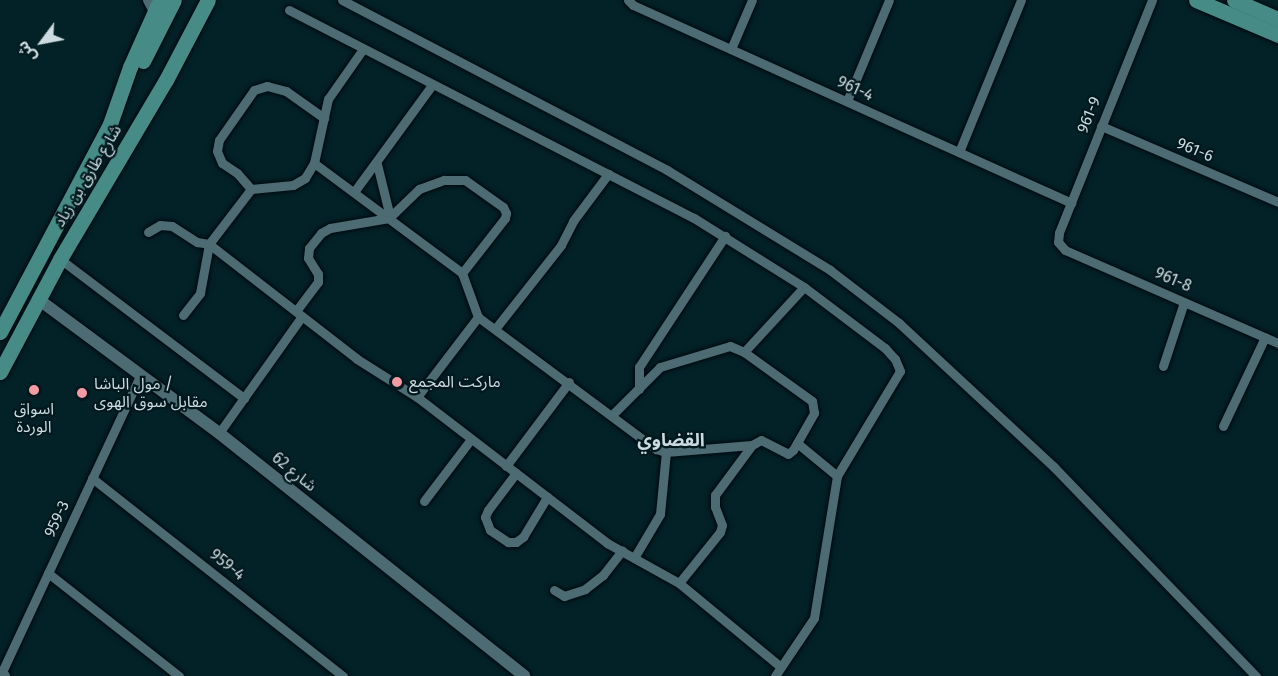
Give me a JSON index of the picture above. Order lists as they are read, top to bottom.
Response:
{
  "streets": {
    "main road": ["شارع طارق بن زياد"],
    "street": [
      "961-4",
      "961-9",
      "961-6",
      "961-8",
      "شارع 62",
      "959-3",
      "959-4"
    ]
  },
  "crossings": [
    ["961-4", "961-9"],
    ["961-9", "961-6"],
    ["961-9", "961-8"],
    ["شارع طارق بن زياد", "شارع 62"],
    ["شارع 62", "959-3"],
    ["959-3", "959-4"]
  ],
  "districts": ["القضاوي"],
  "places": ["ماركت المجمع", "اسواق الوردة", "مول الباشا / مقابل سوق الهوى"],
  "north": "bottom left"
}
